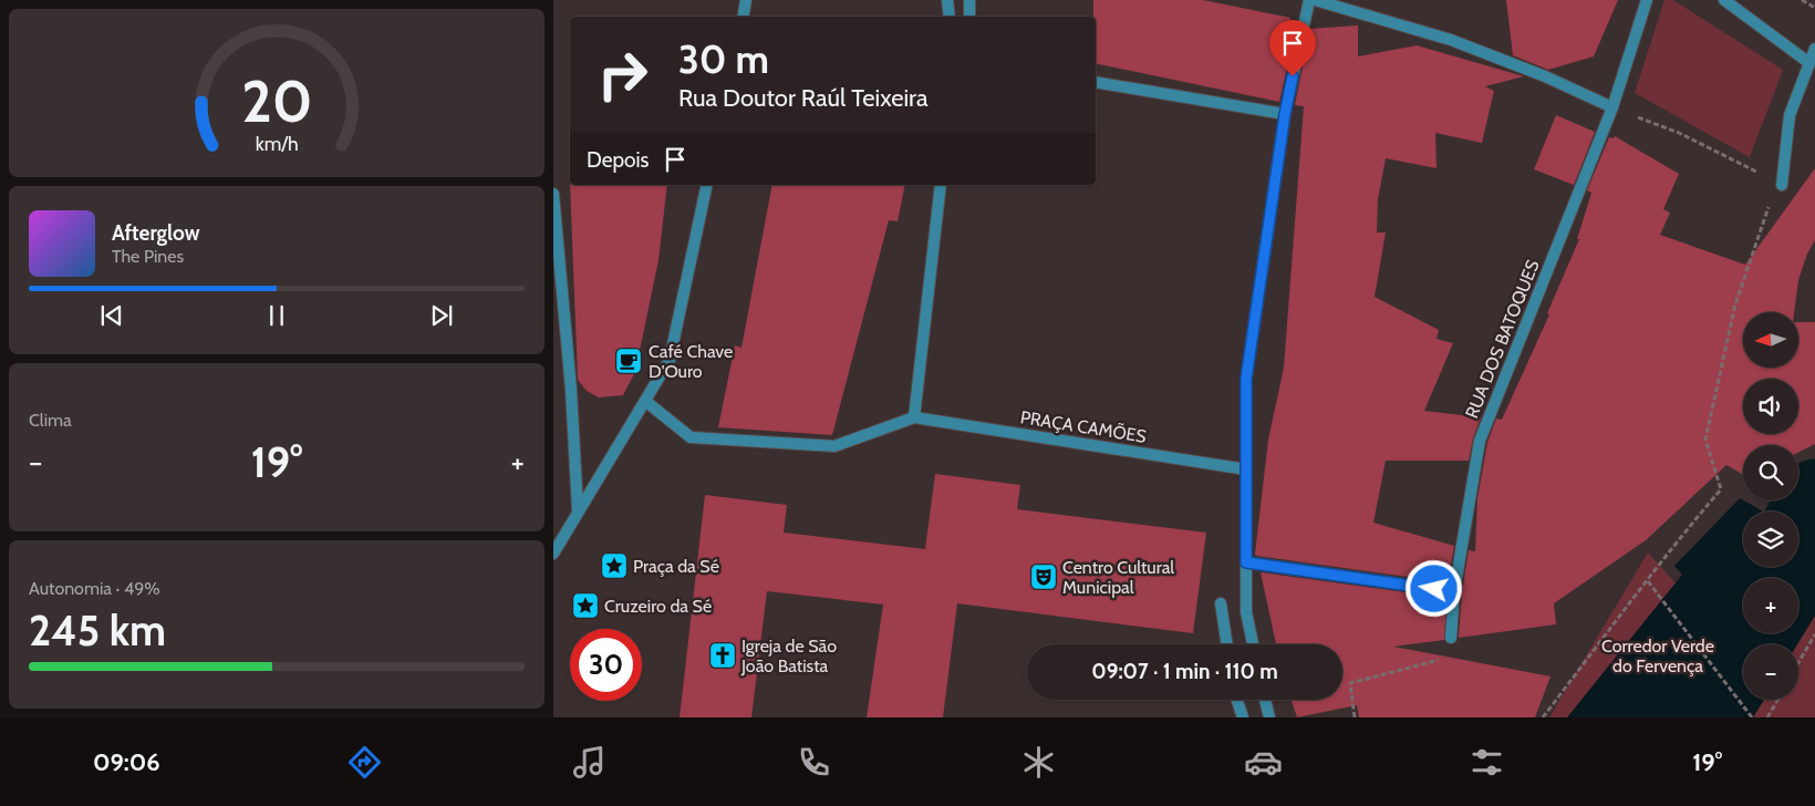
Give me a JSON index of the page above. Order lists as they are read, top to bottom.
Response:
{
  "streets": {
    "street": ["RUA DOS BATOQUES", "PRAÇA CAMÕES"]
  },
  "parks": ["Corredor Verde do Fervença"],
  "places": {
    "cafe": ["Café Chave D'Ouro"],
    "place": ["Praça da Sé", "Cruzeiro da Sé"],
    "theatre": ["Centro Cultural Municipal"],
    "church": ["Igreja de São João Batista"]
  },
  "north": "left",
  "page": {
    "turn": ["30 m", "Rua Doutor Raúl Teixeira"],
    "then": "Depois",
    "song": ["Afterglow", "The Pines"],
    "map_buttons": ["+", "−"],
    "tile": [
      "Clima",
      ["Autonomia · 49%", "245 km"]
    ],
    "heat": ["−", "19°", "+"],
    "limit": "30",
    "trip": "09:07 · 1 min · 110 m",
    "tabs": ["09:06", "19°"],
    "gauge": ["20", "km/h"]
  }
}
